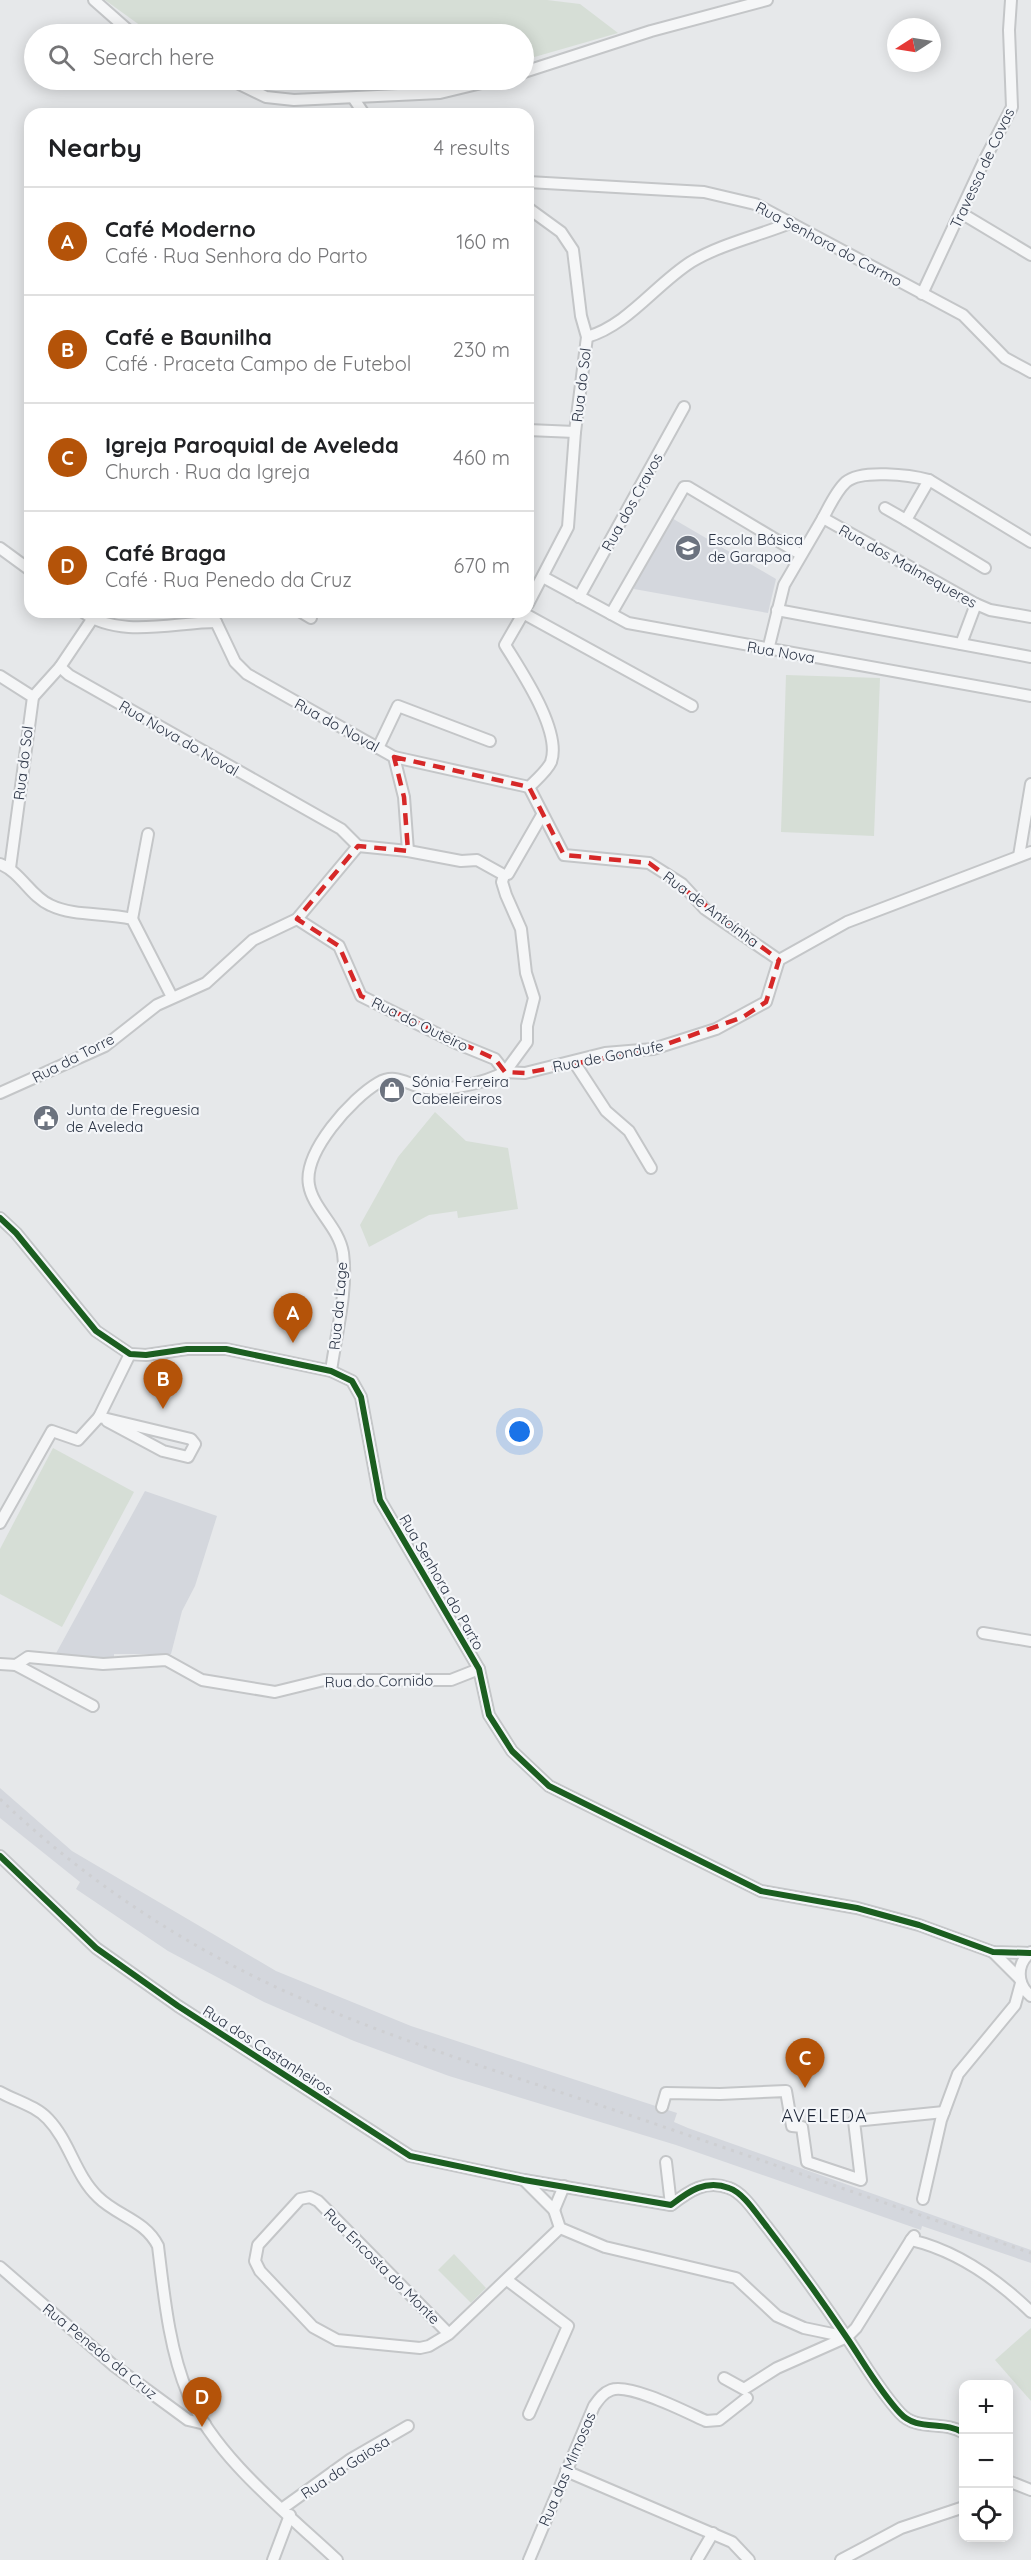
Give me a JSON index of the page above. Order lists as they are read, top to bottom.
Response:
{
  "streets": {
    "street": [
      "Travessa de Covas",
      "Rua Senhora do Carmo",
      "Rua do Sol",
      "Rua dos Cravos",
      "Rua dos Malmequeres",
      "Rua Nova",
      "Rua do Noval",
      "Rua Nova do Noval",
      "Rua de Antoínha",
      "Rua do Outeiro",
      "Rua de Gondufe",
      "Rua da Torre",
      "Rua da Lage",
      "Rua Senhora do Parto",
      "Rua do Cornido",
      "Rua dos Castanheiros",
      "Rua Encosta do Monte",
      "Rua Penedo da Cruz",
      "Rua da Gaiosa",
      "Rua das Mimosas"
    ]
  },
  "crossings": [
    ["Travessa de Covas", "Rua Senhora do Carmo"],
    ["Rua do Sol", "Rua Nova"],
    ["Rua do Sol", "Rua de Antoínha"],
    ["Rua dos Cravos", "Rua Nova"],
    ["Rua dos Malmequeres", "Rua Nova"],
    ["Rua de Antoínha", "Rua de Gondufe"],
    ["Rua do Outeiro", "Rua de Gondufe"],
    ["Rua do Outeiro", "Rua da Torre"],
    ["Rua do Outeiro", "Rua da Lage"],
    ["Rua de Gondufe", "Rua da Lage"],
    ["Rua da Lage", "Rua Senhora do Parto"],
    ["Rua Senhora do Parto", "Rua do Cornido"]
  ],
  "districts": ["AVELEDA"],
  "places": {
    "school or university": ["Escola Básica de Garapoa"],
    "shop": ["Sónia Ferreira Cabeleireiros"],
    "public building": ["Junta de Freguesia de Aveleda"]
  },
  "north": "left",
  "page": {
    "search": "Search here",
    "heading": ["Nearby", "4 results"],
    "list": [
      {
        "mark": "A",
        "name": "Café Moderno",
        "note": "Café · Rua Senhora do Parto",
        "value": "160 m"
      },
      {
        "mark": "B",
        "name": "Café e Baunilha",
        "note": "Café · Praceta Campo de Futebol",
        "value": "230 m"
      },
      {
        "mark": "C",
        "name": "Igreja Paroquial de Aveleda",
        "note": "Church · Rua da Igreja",
        "value": "460 m"
      },
      {
        "mark": "D",
        "name": "Café Braga",
        "note": "Café · Rua Penedo da Cruz",
        "value": "670 m"
      }
    ],
    "pins": [
      "A",
      "B",
      "C",
      "D"
    ],
    "map_buttons": ["+", "−"]
  }
}
